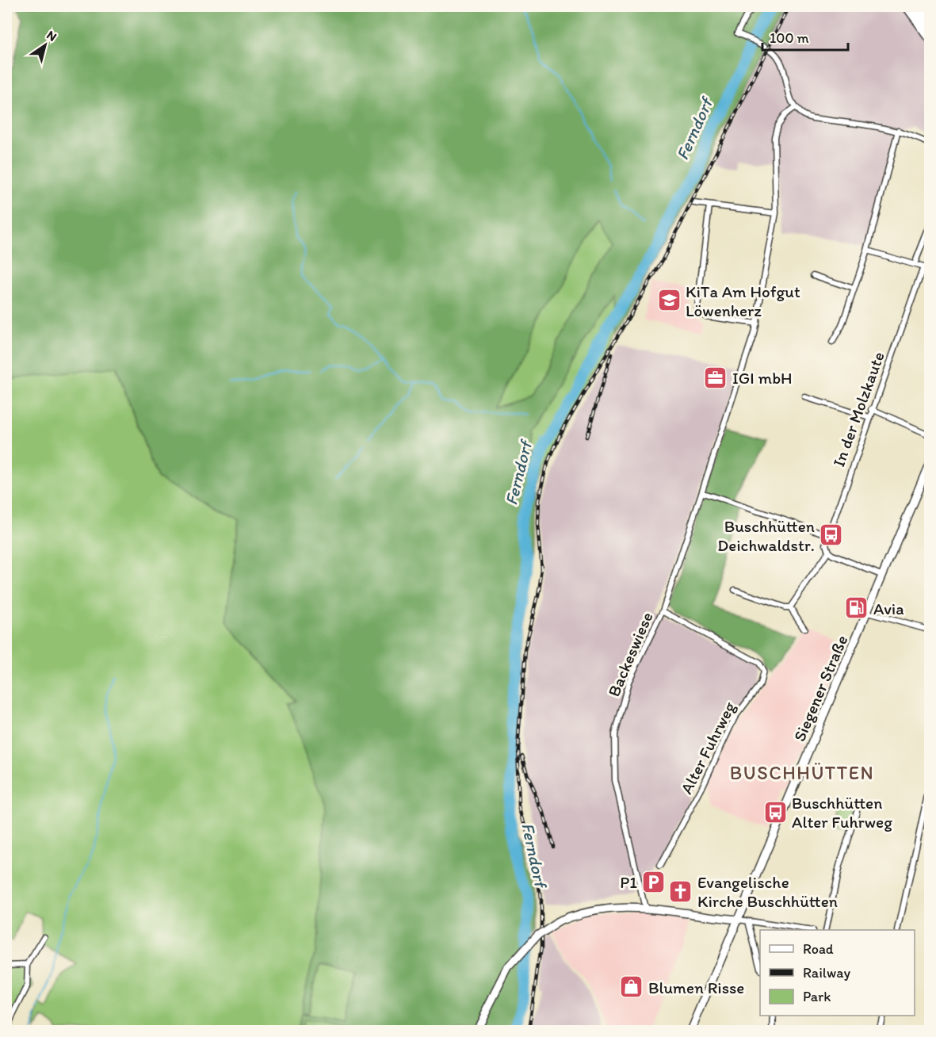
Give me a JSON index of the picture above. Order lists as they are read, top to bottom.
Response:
{
  "streets": {
    "main road": ["Siegener Straße"],
    "street": ["In der Molzkaute", "Backeswiese", "Alter Fuhrweg"]
  },
  "crossings": [
    ["Backeswiese", "Alter Fuhrweg"]
  ],
  "districts": ["BUSCHHÜTTEN"],
  "water": ["Ferndorf"],
  "places": {
    "school or university": ["KiTa Am Hofgut Löwenherz"],
    "office": ["IGI mbH"],
    "bus stop": ["Buschhütten Deichwaldstr.", "Buschhütten Alter Fuhrweg"],
    "fuel station": ["Avia"],
    "parking": ["P1"],
    "church": ["Evangelische Kirche Buschhütten"],
    "shop": ["Blumen Risse"]
  },
  "legend": ["Road", "Railway", "Park"],
  "scale_bar": "100 m",
  "north": "top right"
}
